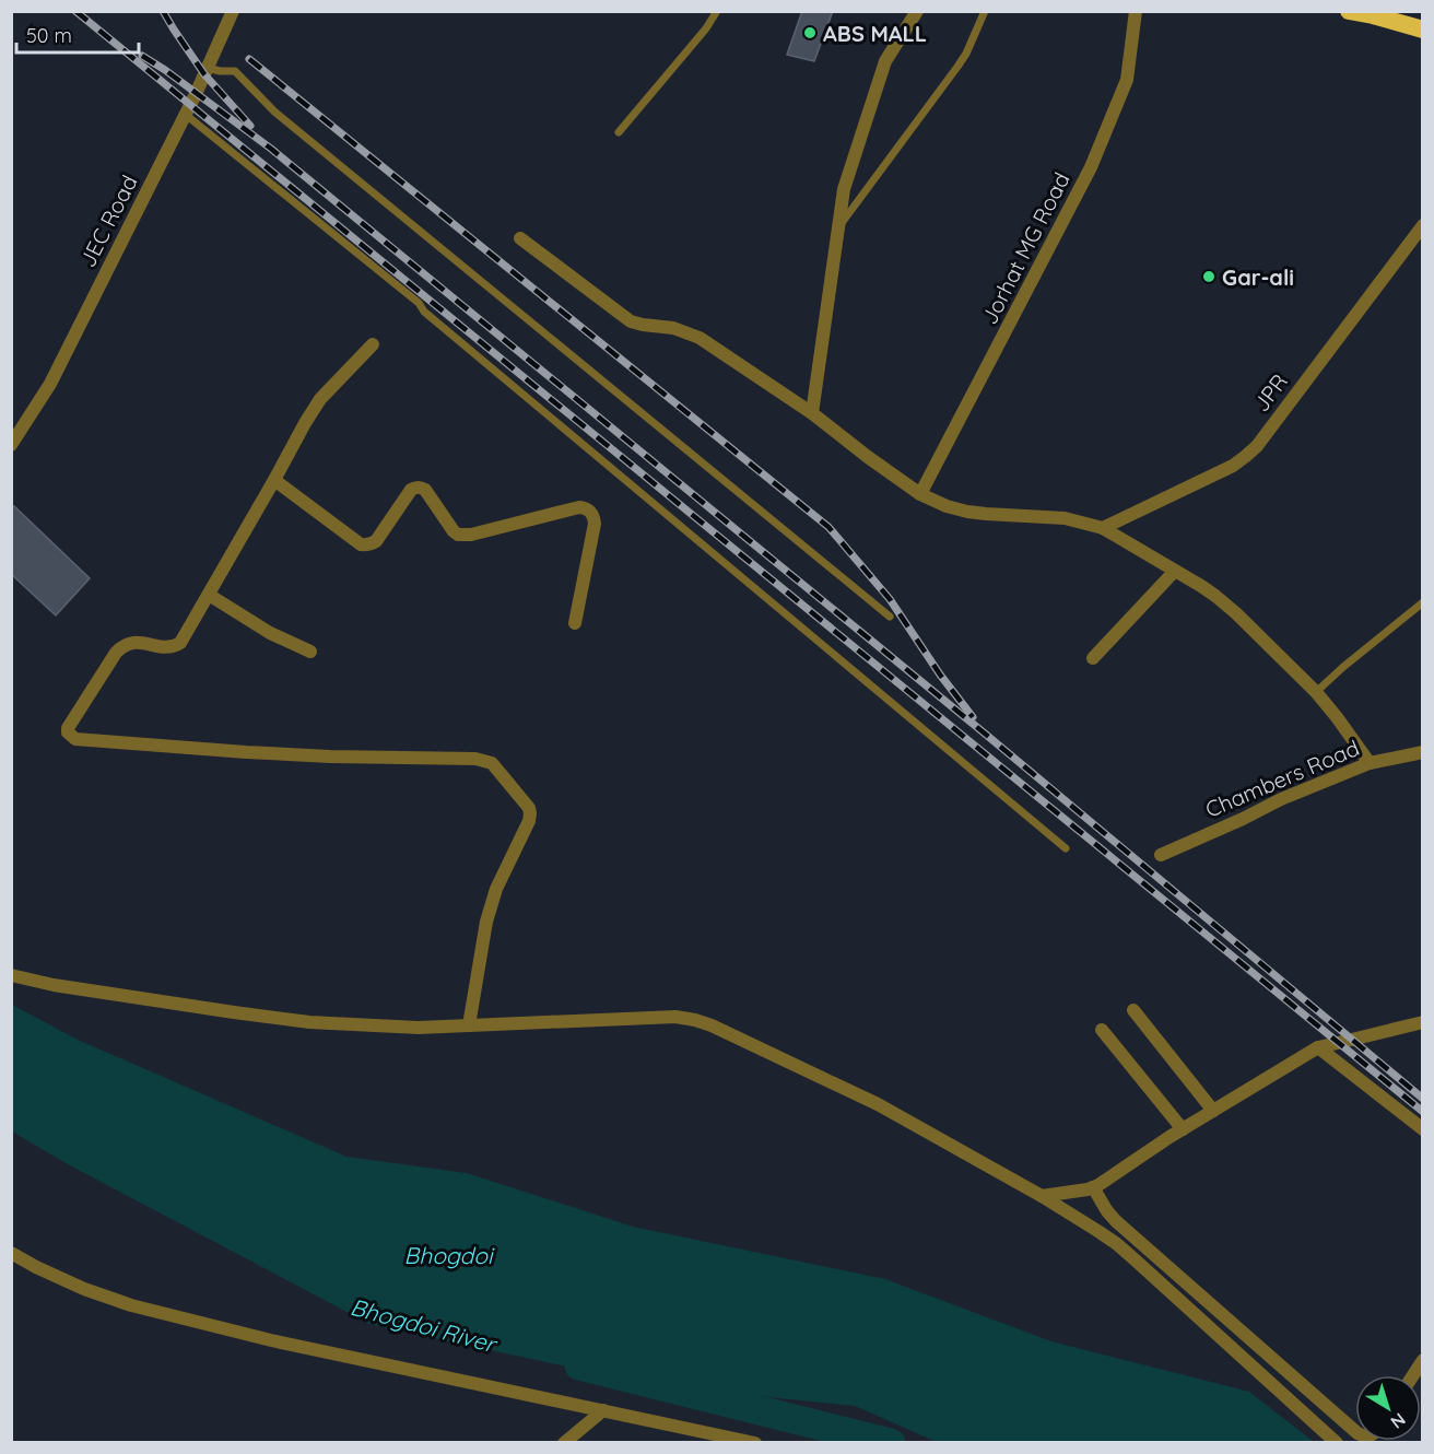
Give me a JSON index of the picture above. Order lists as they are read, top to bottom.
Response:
{
  "streets": {
    "street": [
      "JEC Road",
      "Jorhat MG Road",
      "JPR",
      "Chambers Road"
    ]
  },
  "water": ["Bhogdoi", "Bhogdoi River"],
  "places": ["ABS MALL", "Gar-ali"],
  "scale_bar": "50 m",
  "north": "bottom right"
}
